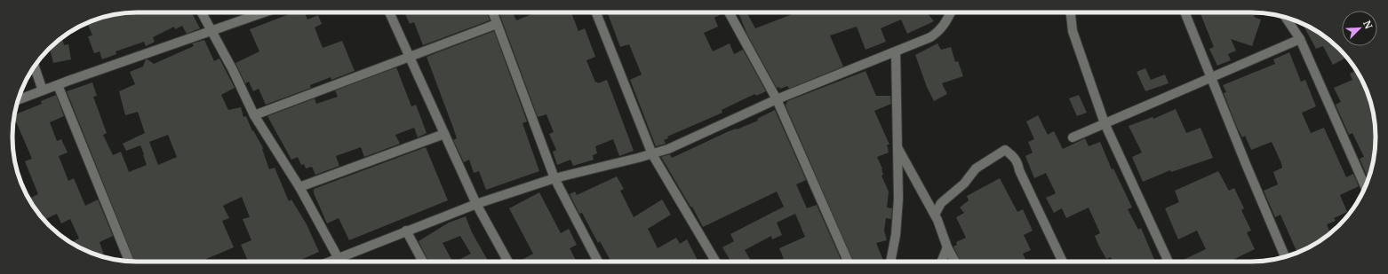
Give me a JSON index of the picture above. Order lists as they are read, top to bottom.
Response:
{
  "north": "top right"
}
